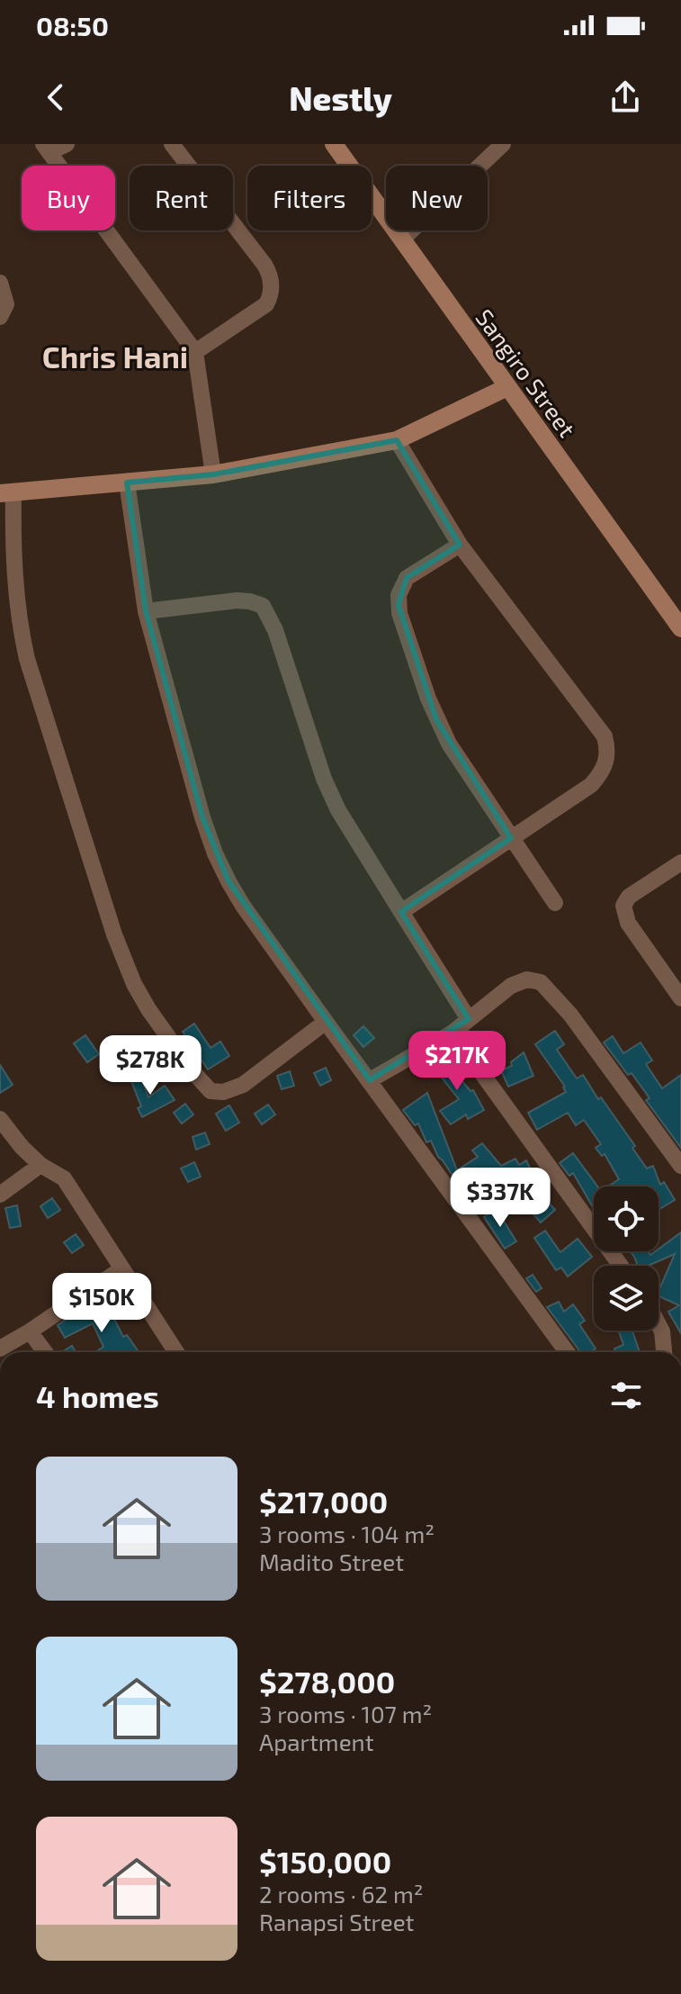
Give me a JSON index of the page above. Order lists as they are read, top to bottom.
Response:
{
  "streets": {
    "street": ["Sangiro Street"]
  },
  "districts": ["Chris Hani"],
  "page": {
    "status": "08:50",
    "header": "Nestly",
    "chip": [
      "Buy",
      "Rent",
      "Filters",
      "New"
    ],
    "price": [
      "$217K",
      "$278K",
      "$337K",
      "$150K"
    ],
    "heading": "4 homes",
    "list": [
      {
        "name": "$217,000",
        "note": "3 rooms · 104 m² · Madito Street"
      },
      {
        "name": "$278,000",
        "note": "3 rooms · 107 m² · Apartment"
      },
      {
        "name": "$150,000",
        "note": "2 rooms · 62 m² · Ranapsi Street"
      }
    ]
  }
}
